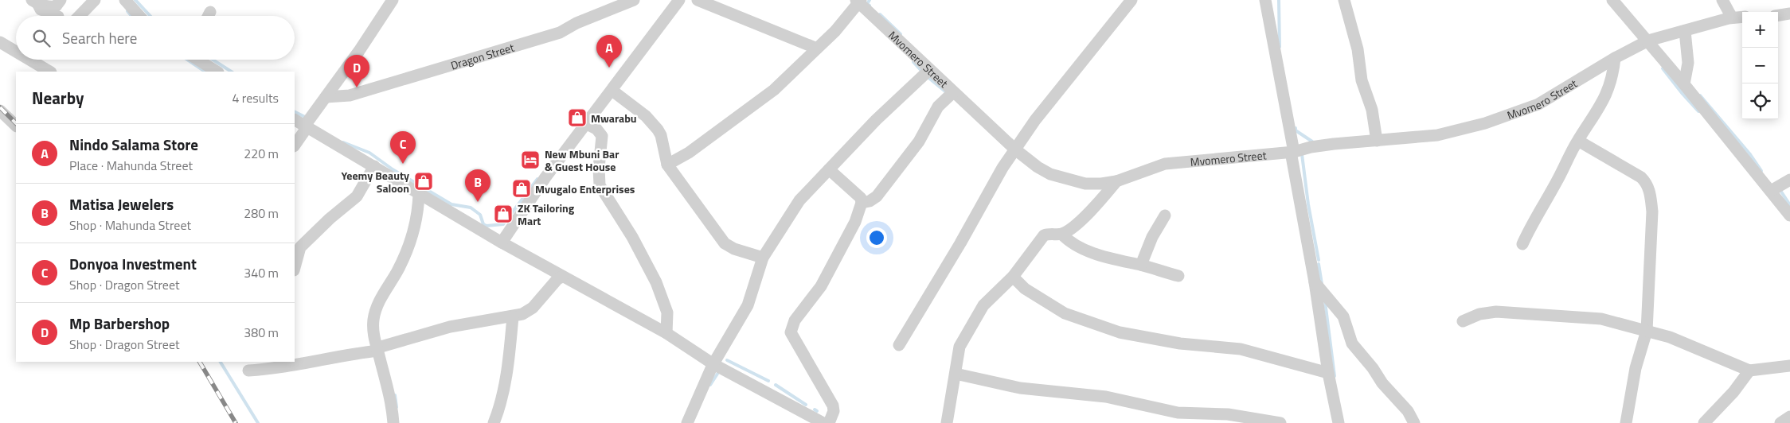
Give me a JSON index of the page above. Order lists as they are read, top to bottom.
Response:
{
  "streets": {
    "street": ["Dragon Street", "Mvomero Street"]
  },
  "places": {
    "shop": [
      "Mwarabu",
      "Yeemy Beauty Saloon",
      "Mvugalo Enterprises",
      "ZK Tailoring Mart"
    ],
    "hotel": ["New Mbuni Bar & Guest House"]
  },
  "page": {
    "map_buttons": ["+", "−"],
    "search": "Search here",
    "pins": [
      "A",
      "D",
      "C",
      "B"
    ],
    "heading": ["Nearby", "4 results"],
    "list": [
      {
        "mark": "A",
        "name": "Nindo Salama Store",
        "note": "Place · Mahunda Street",
        "value": "220 m"
      },
      {
        "mark": "B",
        "name": "Matisa Jewelers",
        "note": "Shop · Mahunda Street",
        "value": "280 m"
      },
      {
        "mark": "C",
        "name": "Donyoa Investment",
        "note": "Shop · Dragon Street",
        "value": "340 m"
      },
      {
        "mark": "D",
        "name": "Mp Barbershop",
        "note": "Shop · Dragon Street",
        "value": "380 m"
      }
    ]
  }
}
